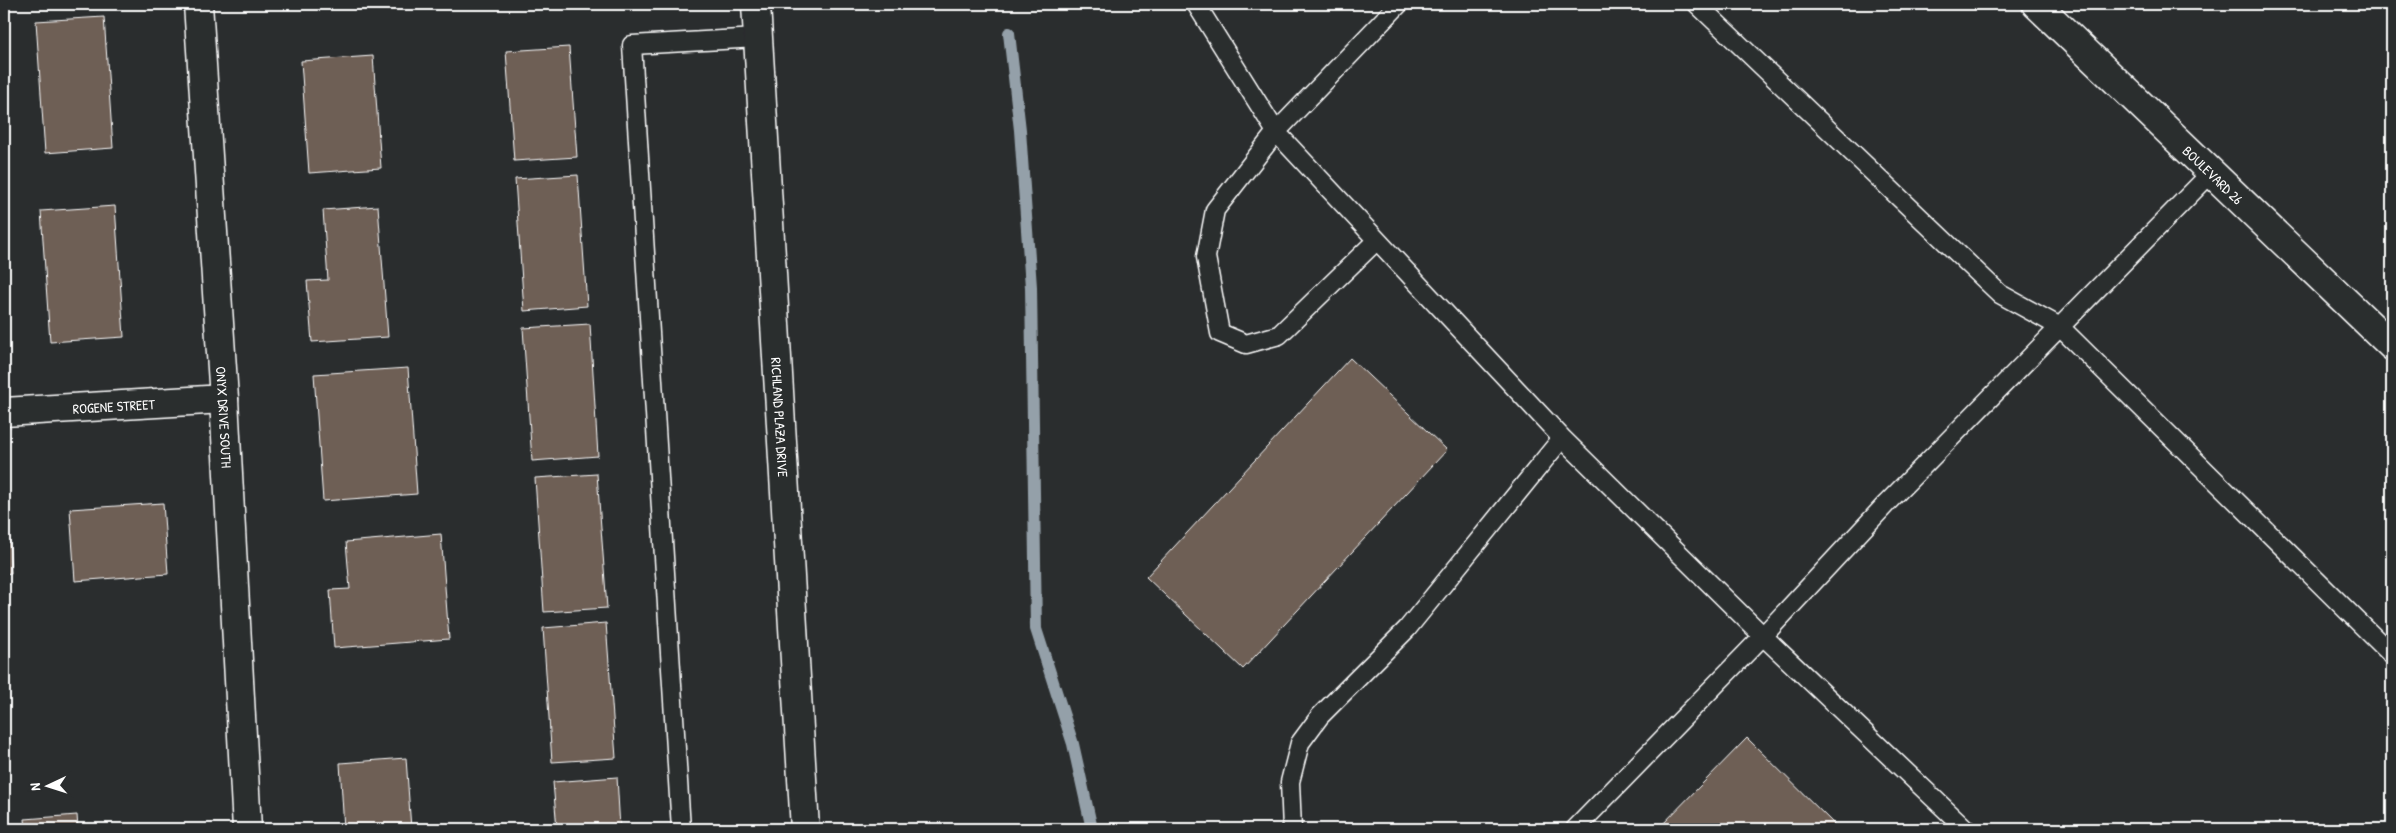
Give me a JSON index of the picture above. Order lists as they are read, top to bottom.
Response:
{
  "streets": {
    "street": [
      "BOULEVARD 26",
      "ROGENE STREET",
      "ONYX DRIVE SOUTH",
      "RICHLAND PLAZA DRIVE"
    ]
  },
  "crossings": [
    ["ROGENE STREET", "ONYX DRIVE SOUTH"]
  ],
  "north": "left"
}
